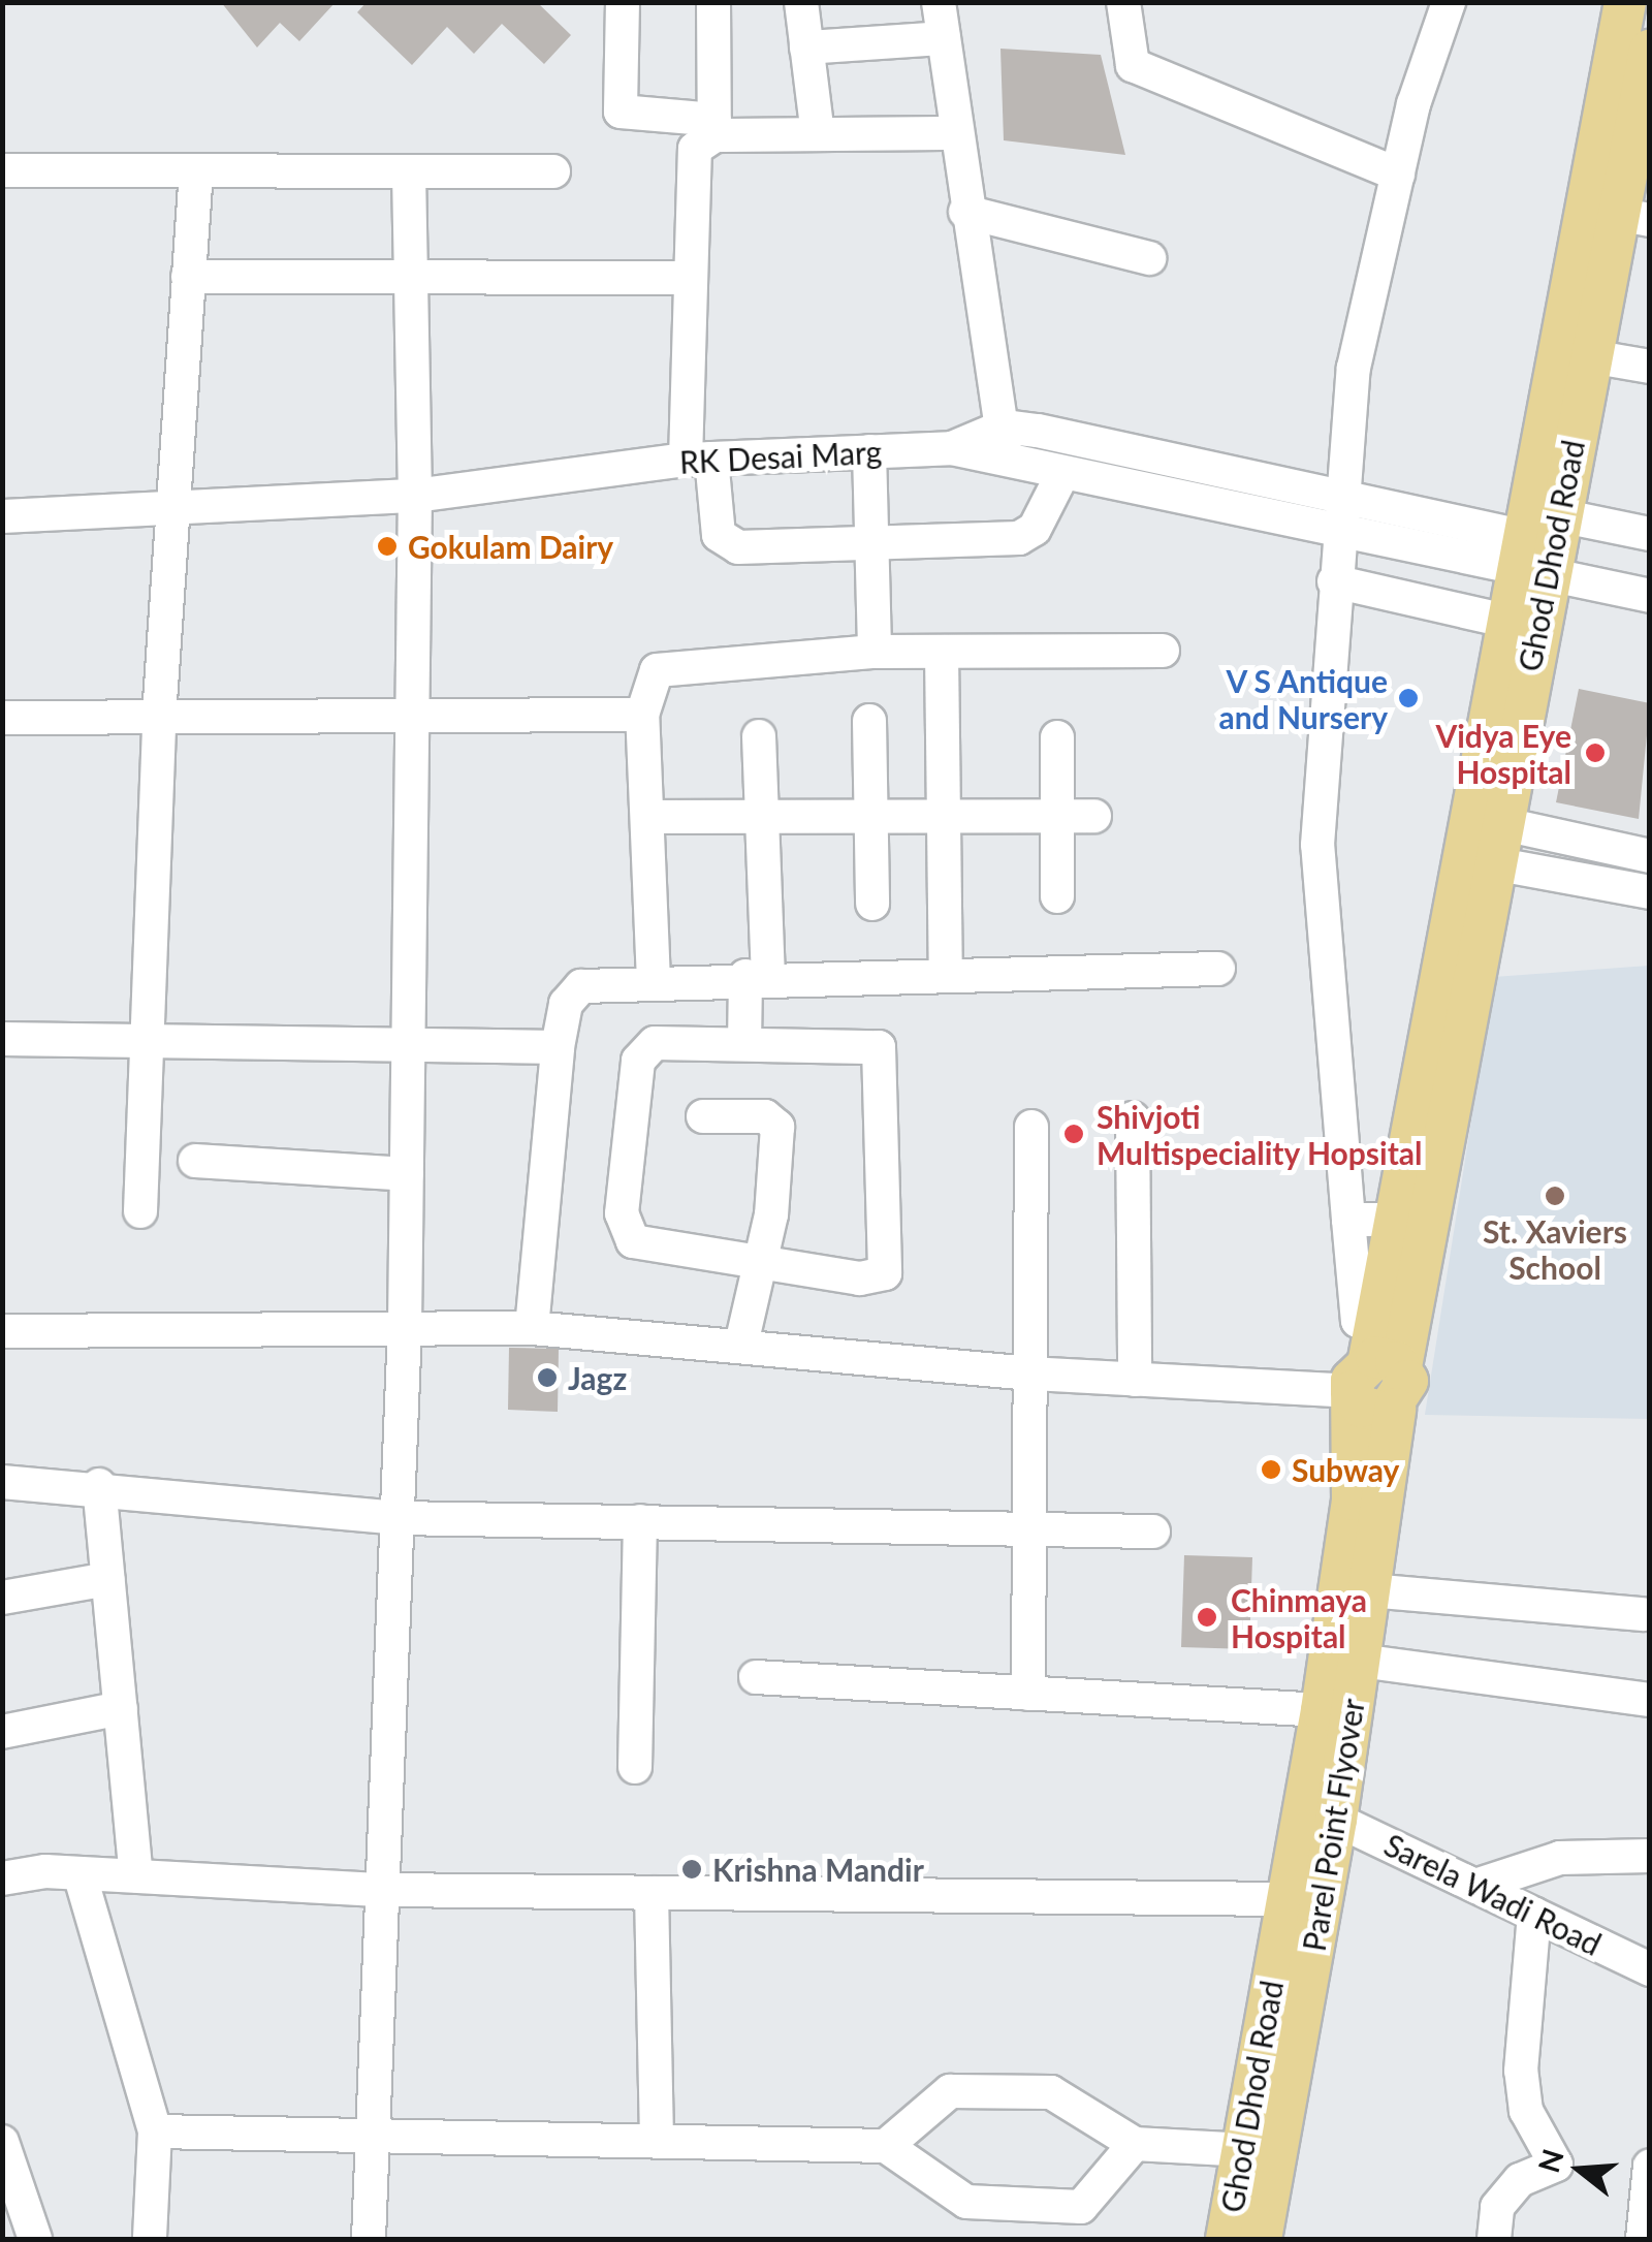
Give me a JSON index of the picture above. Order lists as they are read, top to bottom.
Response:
{
  "streets": {
    "main road": ["Ghod Dhod Road", "Parel Point Flyover"],
    "street": ["RK Desai Marg", "Sarela Wadi Road"]
  },
  "crossings": [
    ["RK Desai Marg", "Ghod Dhod Road"],
    ["Ghod Dhod Road", "Parel Point Flyover"],
    ["Parel Point Flyover", "Sarela Wadi Road"]
  ],
  "places": [
    "Gokulam Dairy",
    "V S Antique and Nursery",
    "Vidya Eye Hospital",
    "Shivjoti Multispeciality Hopsital",
    "St. Xaviers School",
    "Jagz",
    "Subway",
    "Chinmaya Hospital",
    "Krishna Mandir"
  ],
  "north": "left"
}
